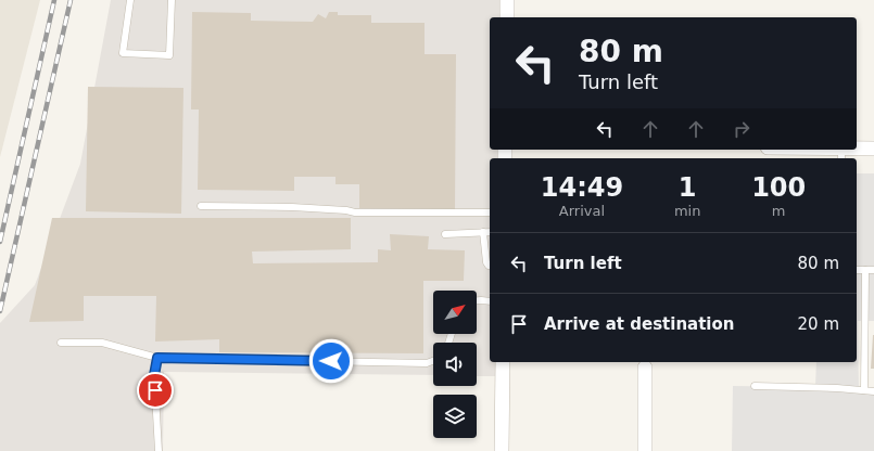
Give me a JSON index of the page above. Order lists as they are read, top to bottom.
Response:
{
  "north": "top right",
  "page": {
    "turn": ["80 m", "Turn left"],
    "eta": [
      "14:49",
      "Arrival",
      "1",
      "min",
      "100",
      "m"
    ],
    "list": [
      {
        "name": "Turn left",
        "value": "80 m"
      },
      {
        "name": "Arrive at destination",
        "value": "20 m"
      }
    ]
  }
}
